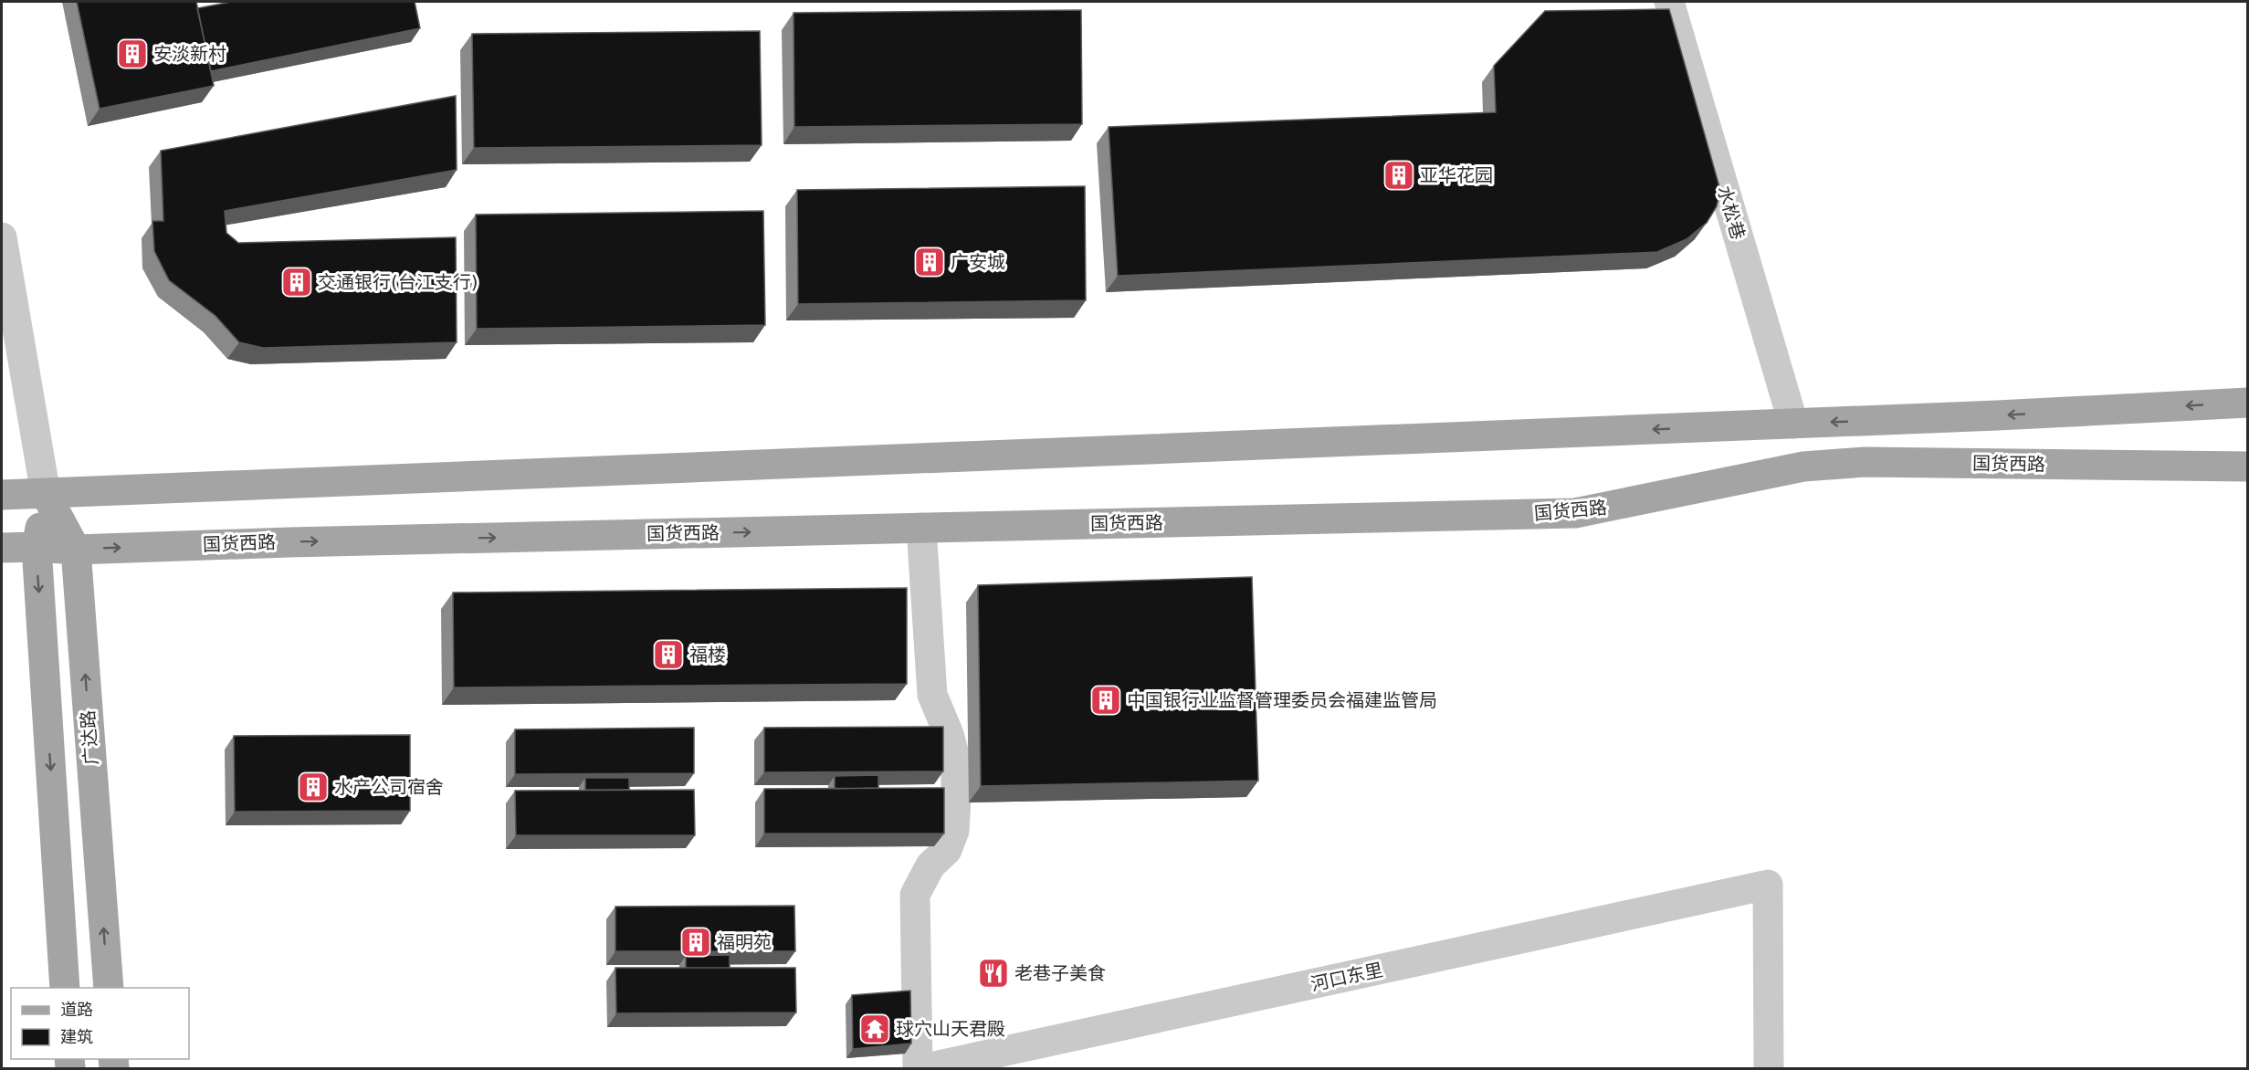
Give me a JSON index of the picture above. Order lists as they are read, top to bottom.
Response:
{
  "streets": {
    "main road": ["国货西路", "广达路"],
    "street": ["水松巷", "河口东里"]
  },
  "crossings": [
    ["国货西路", "广达路"]
  ],
  "places": {
    "building": [
      "安淡新村",
      "亚华花园",
      "广安城",
      "交通银行(台江支行)",
      "福楼",
      "中国银行业监督管理委员会福建监管局",
      "水产公司宿舍",
      "福明苑"
    ],
    "restaurant": ["老巷子美食"],
    "temple": ["球穴山天君殿"]
  },
  "legend": ["道路", "建筑"]
}
